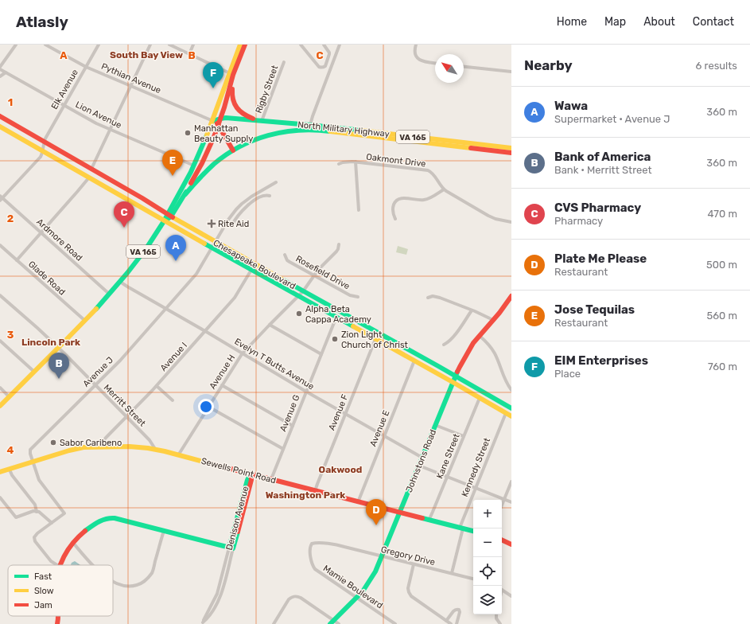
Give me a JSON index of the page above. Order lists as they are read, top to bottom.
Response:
{
  "streets": {
    "main road": [
      "North Military Highway",
      "VA 165",
      "Chesapeake Boulevard",
      "Johnstons Road",
      "Sewells Point Road",
      "Denison Avenue"
    ],
    "street": [
      "Pythian Avenue",
      "Elk Avenue",
      "Rigby Street",
      "Lion Avenue",
      "Oakmont Drive",
      "Ardmore Road",
      "Rosefield Drive",
      "Glade Road",
      "Avenue I",
      "Evelyn T Butts Avenue",
      "Avenue J",
      "Avenue H",
      "Merritt Street",
      "Avenue F",
      "Avenue G",
      "Avenue E",
      "Kane Street",
      "Kennedy Street",
      "Gregory Drive",
      "Mamie Boulevard"
    ]
  },
  "crossings": [
    ["Pythian Avenue", "Elk Avenue"],
    ["Pythian Avenue", "North Military Highway"],
    ["Pythian Avenue", "VA 165"],
    ["Elk Avenue", "Lion Avenue"],
    ["Elk Avenue", "Chesapeake Boulevard"],
    ["Rigby Street", "North Military Highway"],
    ["Lion Avenue", "VA 165"],
    ["North Military Highway", "VA 165"],
    ["VA 165", "Ardmore Road"],
    ["VA 165", "Chesapeake Boulevard"],
    ["VA 165", "Glade Road"],
    ["VA 165", "Evelyn T Butts Avenue"],
    ["VA 165", "Merritt Street"],
    ["Chesapeake Boulevard", "Avenue I"],
    ["Chesapeake Boulevard", "Avenue J"],
    ["Chesapeake Boulevard", "Avenue H"],
    ["Chesapeake Boulevard", "Avenue F"],
    ["Chesapeake Boulevard", "Avenue G"],
    ["Chesapeake Boulevard", "Avenue E"],
    ["Chesapeake Boulevard", "Kane Street"],
    ["Chesapeake Boulevard", "Johnstons Road"],
    ["Chesapeake Boulevard", "Kennedy Street"],
    ["Rosefield Drive", "Avenue H"],
    ["Avenue I", "Evelyn T Butts Avenue"],
    ["Avenue I", "Merritt Street"],
    ["Avenue I", "Sewells Point Road"],
    ["Evelyn T Butts Avenue", "Avenue J"],
    ["Evelyn T Butts Avenue", "Avenue H"],
    ["Evelyn T Butts Avenue", "Avenue F"],
    ["Evelyn T Butts Avenue", "Avenue G"],
    ["Evelyn T Butts Avenue", "Avenue E"],
    ["Evelyn T Butts Avenue", "Johnstons Road"],
    ["Avenue J", "Merritt Street"],
    ["Avenue J", "Sewells Point Road"],
    ["Avenue H", "Sewells Point Road"],
    ["Merritt Street", "Sewells Point Road"],
    ["Avenue F", "Sewells Point Road"],
    ["Avenue G", "Sewells Point Road"],
    ["Avenue E", "Sewells Point Road"],
    ["Kane Street", "Sewells Point Road"],
    ["Johnstons Road", "Sewells Point Road"],
    ["Johnstons Road", "Gregory Drive"],
    ["Johnstons Road", "Mamie Boulevard"],
    ["Kennedy Street", "Sewells Point Road"],
    ["Kennedy Street", "Gregory Drive"],
    ["Sewells Point Road", "Denison Avenue"],
    ["Gregory Drive", "Mamie Boulevard"]
  ],
  "districts": [
    "South Bay View",
    "Lincoln Park",
    "Oakwood",
    "Washington Park"
  ],
  "places": {
    "other": [
      "Manhattan Beauty Supply",
      "Alpha Beta Cappa Academy",
      "Zion Light Church of Christ",
      "Sabor Caribeno"
    ],
    "health": ["Rite Aid"]
  },
  "legend": ["Fast", "Slow", "Jam"],
  "north": "top left",
  "page": {
    "header": "Atlasly",
    "nav": [
      "Home",
      "Map",
      "About",
      "Contact"
    ],
    "heading": ["Nearby", "6 results"],
    "pins": [
      "F",
      "E",
      "C",
      "A",
      "B",
      "D"
    ],
    "list": [
      {
        "mark": "A",
        "name": "Wawa",
        "note": "Supermarket · Avenue J",
        "value": "360 m"
      },
      {
        "mark": "B",
        "name": "Bank of America",
        "note": "Bank · Merritt Street",
        "value": "360 m"
      },
      {
        "mark": "C",
        "name": "CVS Pharmacy",
        "note": "Pharmacy",
        "value": "470 m"
      },
      {
        "mark": "D",
        "name": "Plate Me Please",
        "note": "Restaurant",
        "value": "500 m"
      },
      {
        "mark": "E",
        "name": "Jose Tequilas",
        "note": "Restaurant",
        "value": "560 m"
      },
      {
        "mark": "F",
        "name": "EIM Enterprises",
        "note": "Place",
        "value": "760 m"
      }
    ],
    "map_buttons": ["+", "−"]
  },
  "grid": {
    "columns": ["A", "B", "C"],
    "rows": [
      "1",
      "2",
      "3",
      "4"
    ]
  }
}
